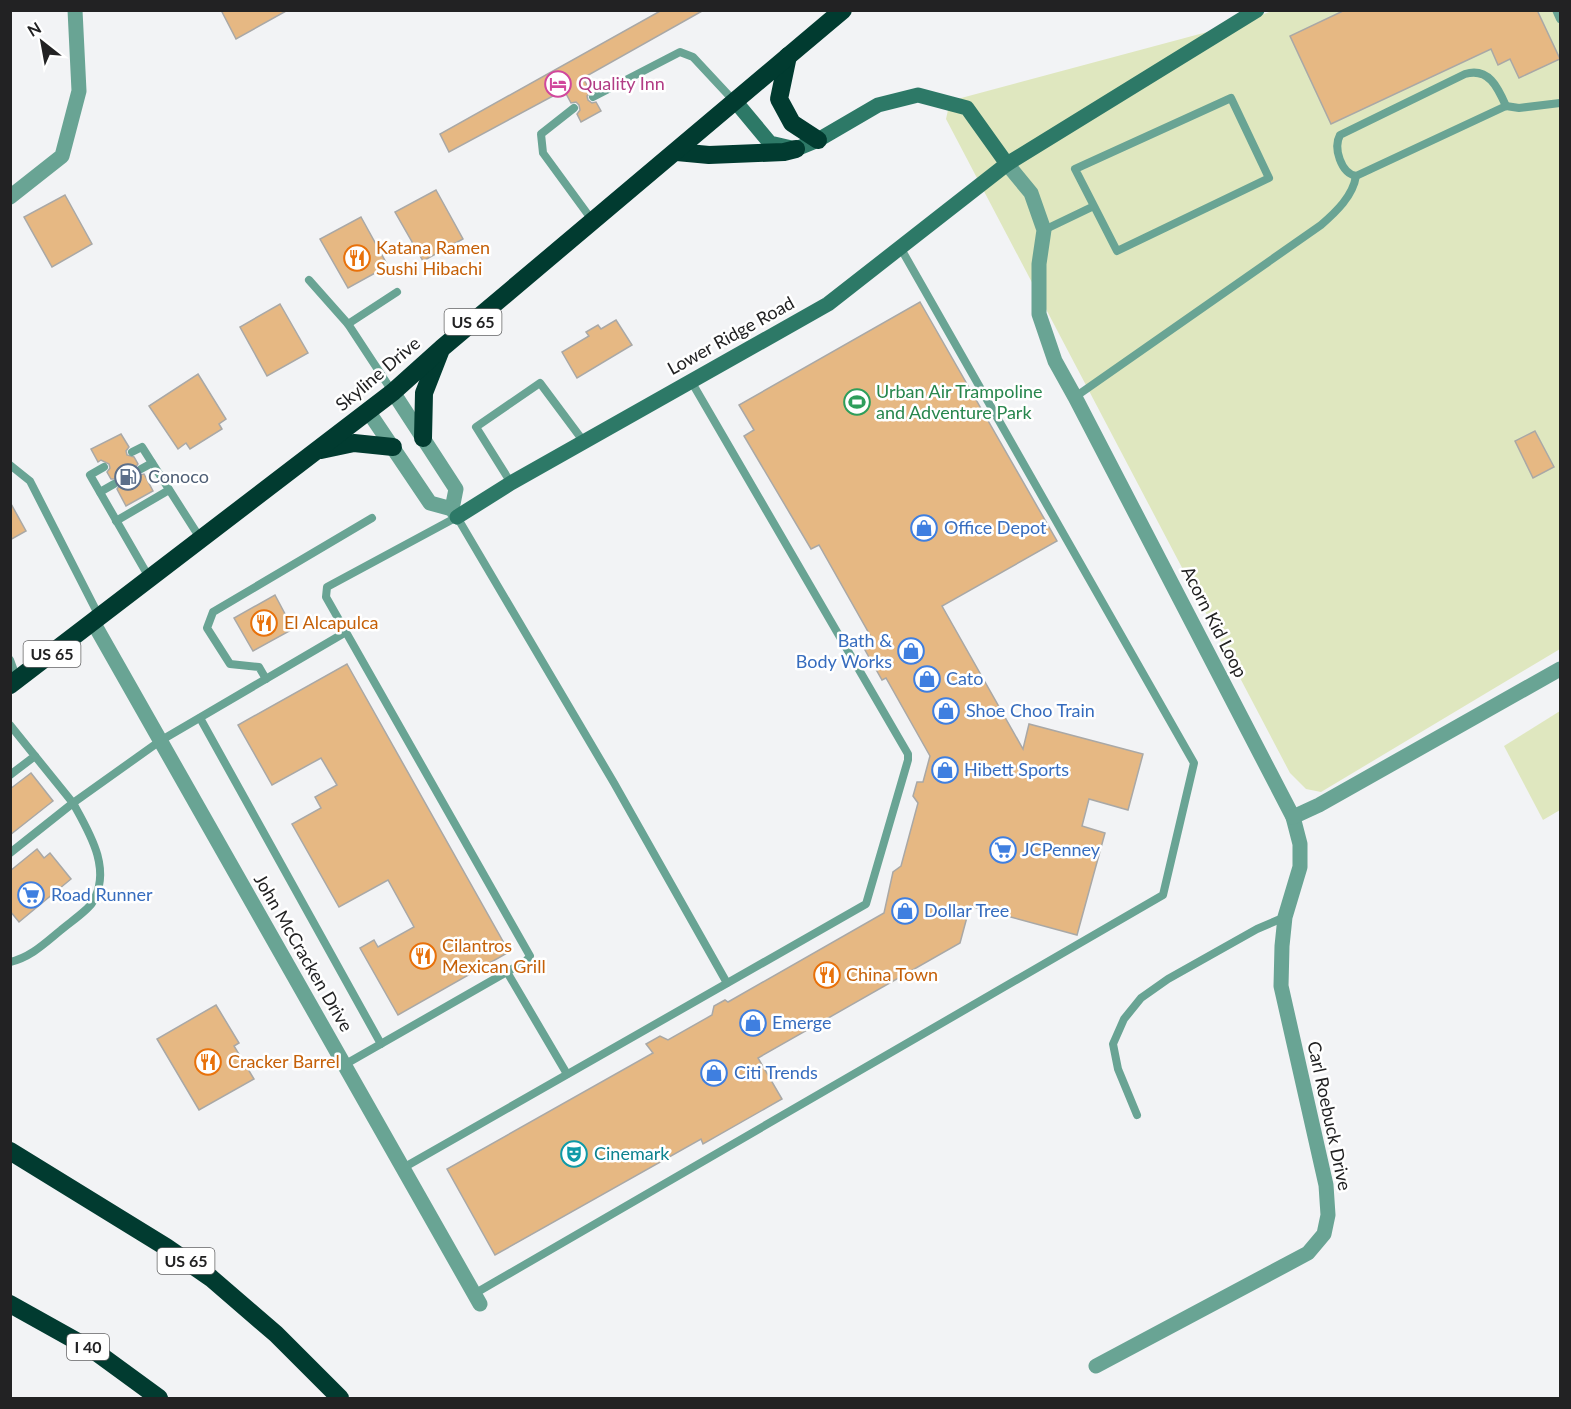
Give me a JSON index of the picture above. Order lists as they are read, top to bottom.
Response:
{
  "streets": {
    "highway": ["US 65", "Skyline Drive", "I 40"],
    "street": [
      "Lower Ridge Road",
      "Acorn Kid Loop",
      "John McCracken Drive",
      "Carl Roebuck Drive"
    ]
  },
  "crossings": [
    ["Lower Ridge Road", "Acorn Kid Loop"],
    ["Skyline Drive", "John McCracken Drive"],
    ["Acorn Kid Loop", "Carl Roebuck Drive"]
  ],
  "places": {
    "hotel": ["Quality Inn"],
    "restaurant": [
      "Katana Ramen Sushi Hibachi",
      "El Alcapulca",
      "Cilantros Mexican Grill",
      "China Town",
      "Cracker Barrel"
    ],
    "sports": ["Urban Air Trampoline and Adventure Park"],
    "fuel station": ["Conoco"],
    "shop": [
      "Office Depot",
      "Bath & Body Works",
      "Cato",
      "Shoe Choo Train",
      "Hibett Sports",
      "Dollar Tree",
      "Emerge",
      "Citi Trends"
    ],
    "supermarket": ["JCPenney", "Road Runner"],
    "theatre": ["Cinemark"]
  },
  "north": "top left"
}
